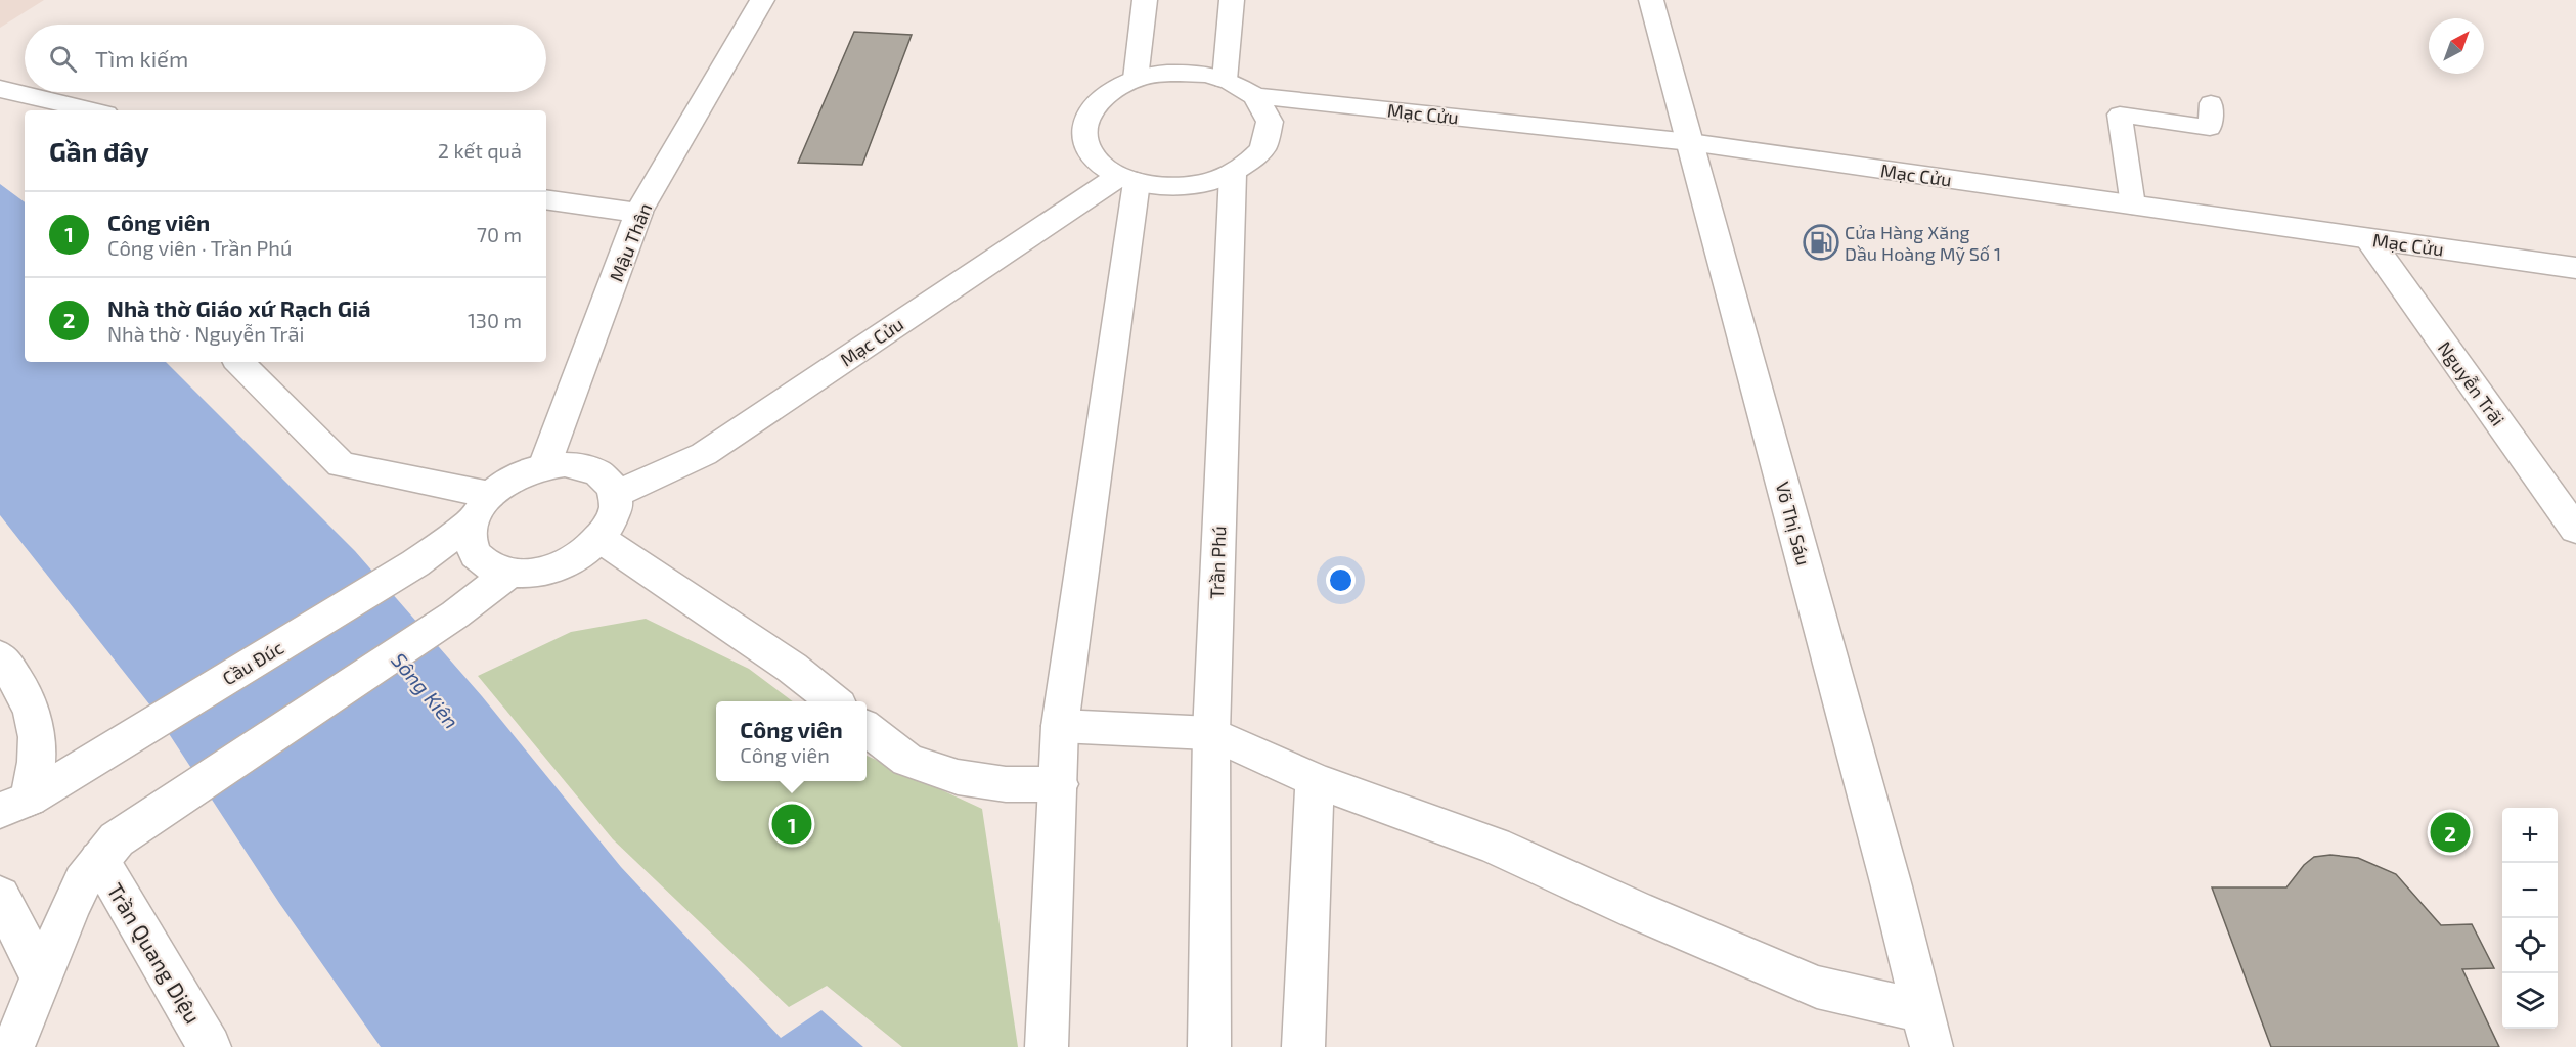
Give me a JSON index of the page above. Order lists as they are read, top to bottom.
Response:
{
  "streets": {
    "main road": [
      "Mạc Cửu",
      "Mậu Thân",
      "Nguyễn Trãi",
      "Võ Thị Sáu",
      "Trần Phú",
      "Cầu Đúc",
      "Trần Quang Diệu"
    ]
  },
  "crossings": [
    ["Mạc Cửu", "Mậu Thân"],
    ["Mạc Cửu", "Nguyễn Trãi"],
    ["Mạc Cửu", "Võ Thị Sáu"],
    ["Mạc Cửu", "Trần Phú"],
    ["Mạc Cửu", "Cầu Đúc"],
    ["Mậu Thân", "Cầu Đúc"]
  ],
  "water": ["Sông Kiên"],
  "places": {
    "fuel station": ["Cửa Hàng Xăng Dầu Hoàng Mỹ Số 1"]
  },
  "north": "top right",
  "page": {
    "search": "Tìm kiếm",
    "heading": ["Gần đây", "2 kết quả"],
    "list": [
      {
        "mark": "1",
        "name": "Công viên",
        "note": "Công viên · Trần Phú",
        "value": "70 m"
      },
      {
        "mark": "2",
        "name": "Nhà thờ Giáo xứ Rạch Giá",
        "note": "Nhà thờ · Nguyễn Trãi",
        "value": "130 m"
      }
    ],
    "popup": ["Công viên", "Công viên"],
    "pins": ["1", "2"],
    "map_buttons": ["+", "−"]
  }
}
